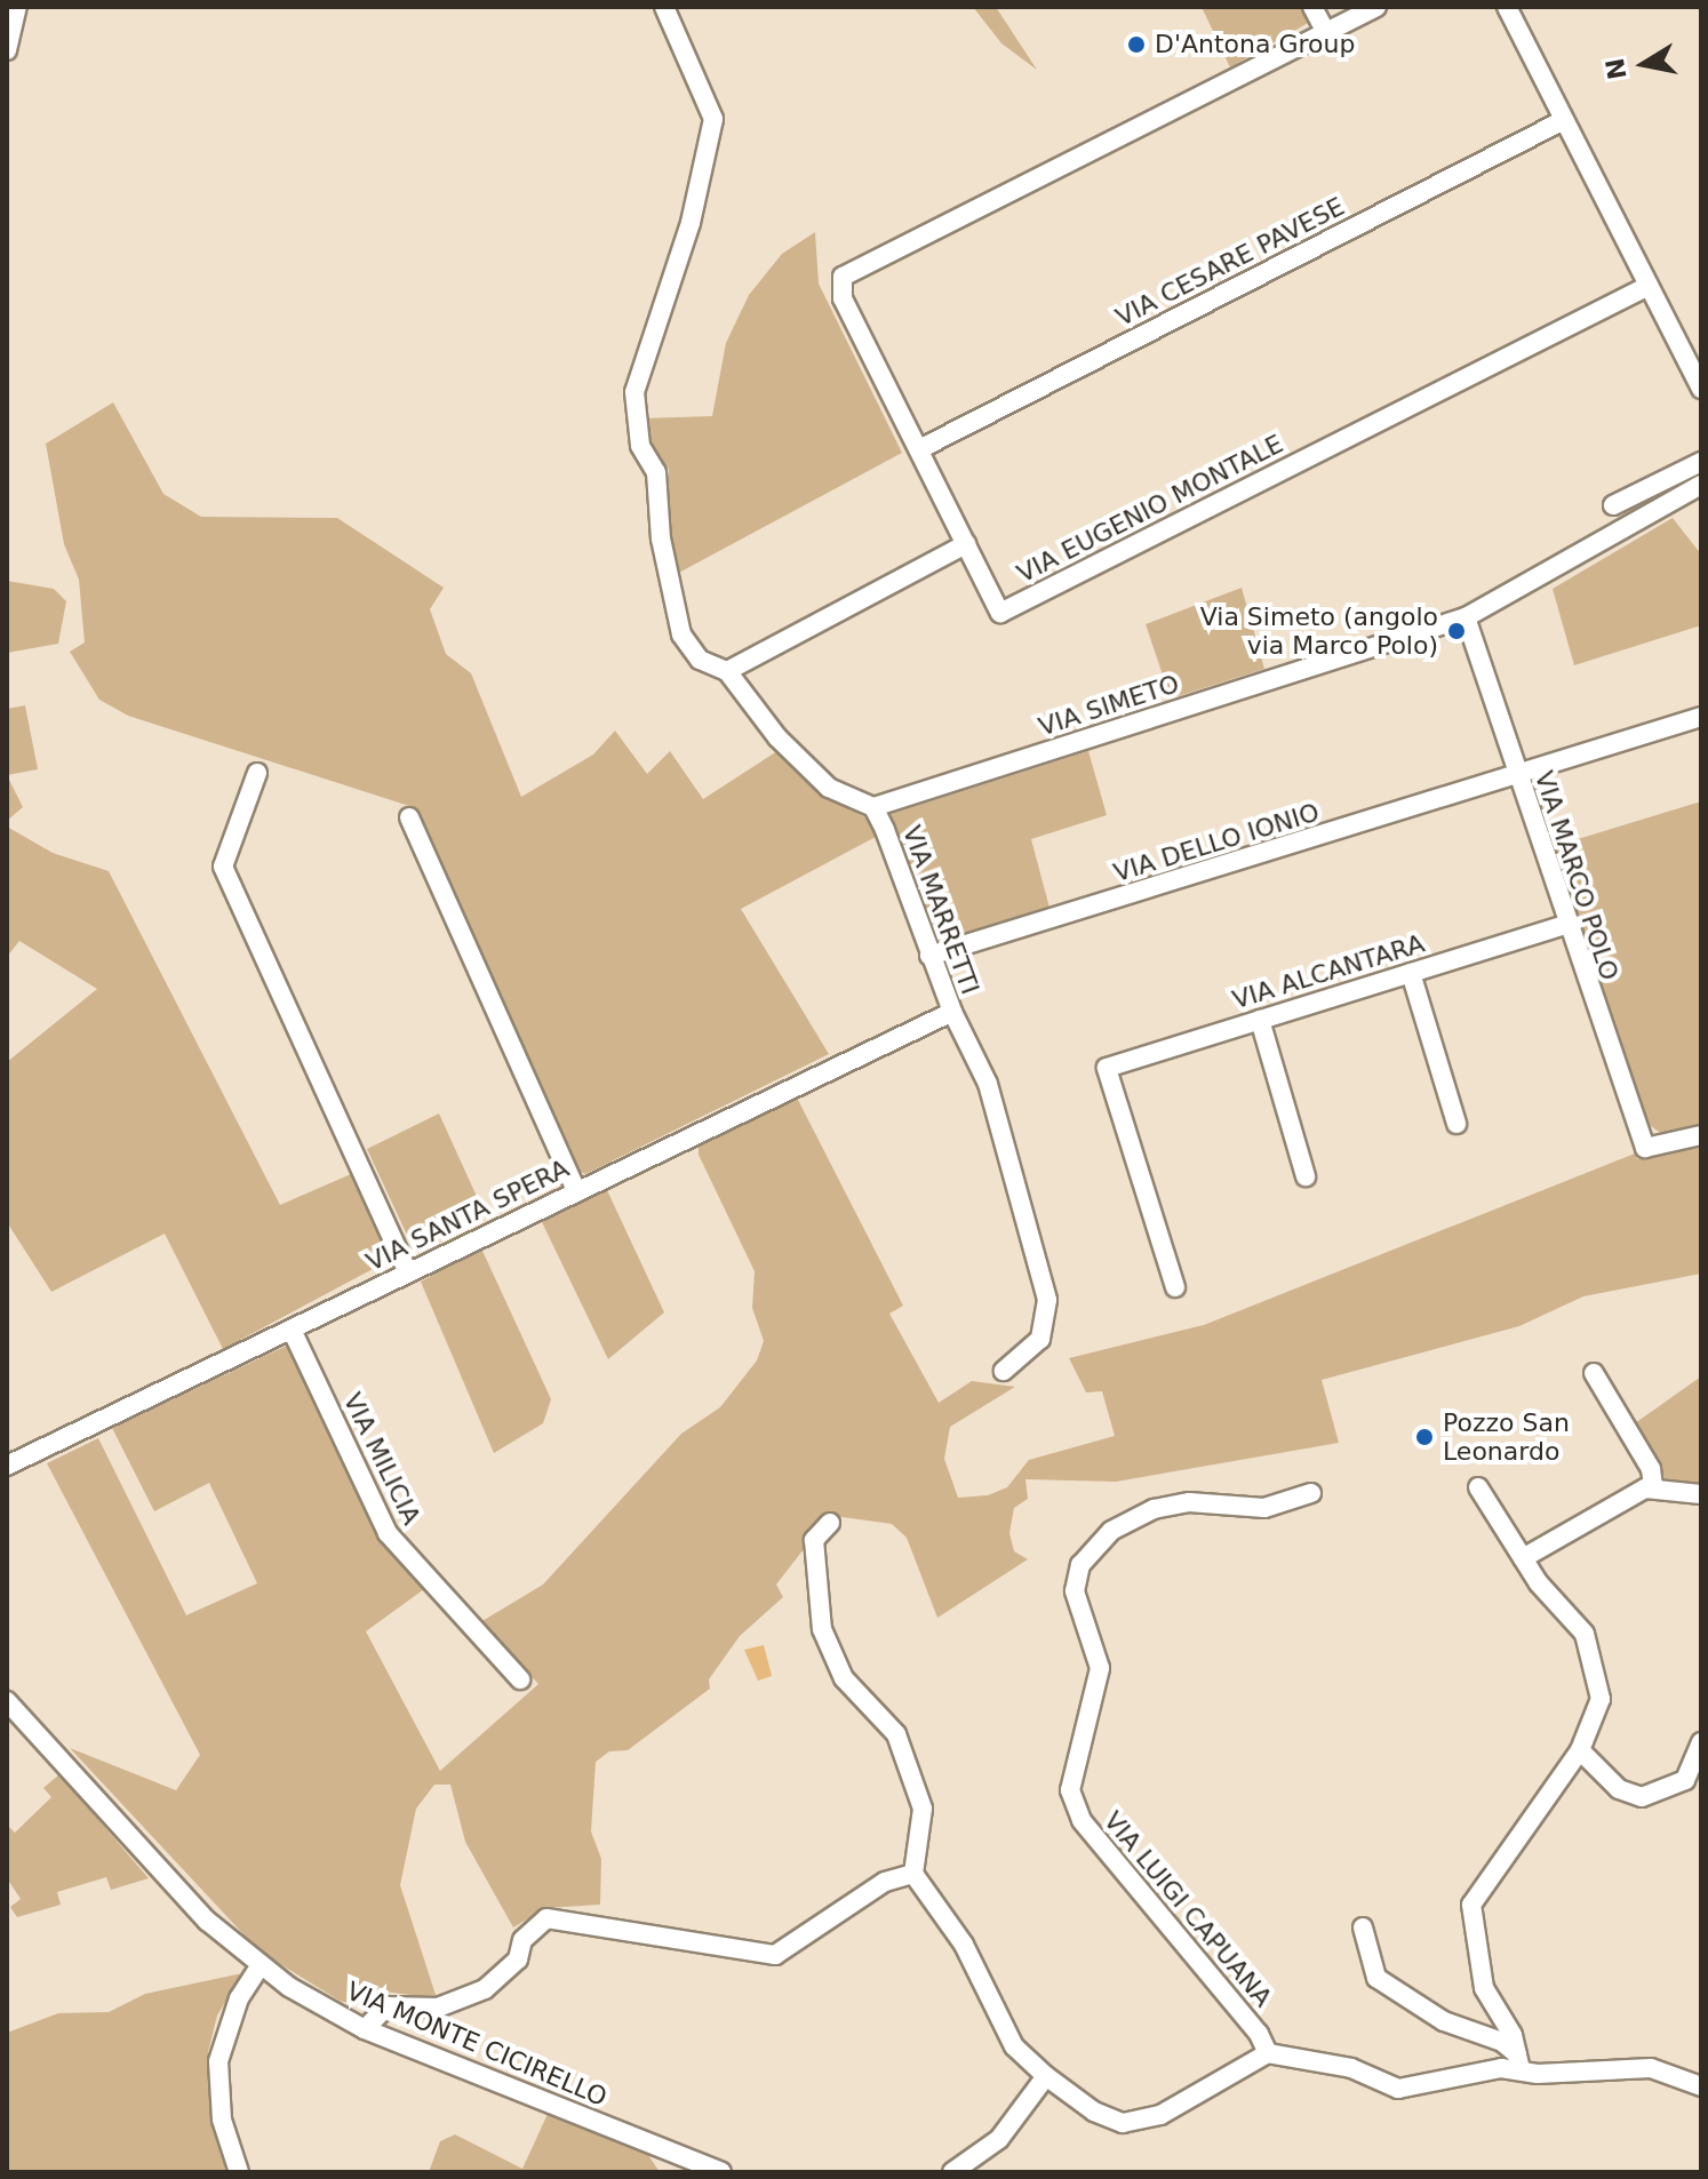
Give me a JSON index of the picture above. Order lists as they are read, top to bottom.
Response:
{
  "streets": {
    "street": [
      "VIA CESARE PAVESE",
      "VIA EUGENIO MONTALE",
      "VIA SIMETO",
      "VIA DELLO IONIO",
      "VIA MARCO POLO",
      "VIA MARRETTI",
      "VIA ALCANTARA",
      "VIA SANTA SPERA",
      "VIA MILICIA",
      "VIA LUIGI CAPUANA",
      "VIA MONTE CICIRELLO"
    ]
  },
  "crossings": [
    ["VIA CESARE PAVESE", "VIA EUGENIO MONTALE"],
    ["VIA SIMETO", "VIA MARCO POLO"],
    ["VIA SIMETO", "VIA MARRETTI"],
    ["VIA DELLO IONIO", "VIA MARCO POLO"],
    ["VIA DELLO IONIO", "VIA MARRETTI"],
    ["VIA MARCO POLO", "VIA ALCANTARA"],
    ["VIA MARRETTI", "VIA SANTA SPERA"],
    ["VIA SANTA SPERA", "VIA MILICIA"]
  ],
  "places": ["D'Antona Group", "Via Simeto (angolo via Marco Polo)", "Pozzo San Leonardo"],
  "north": "left"
}
